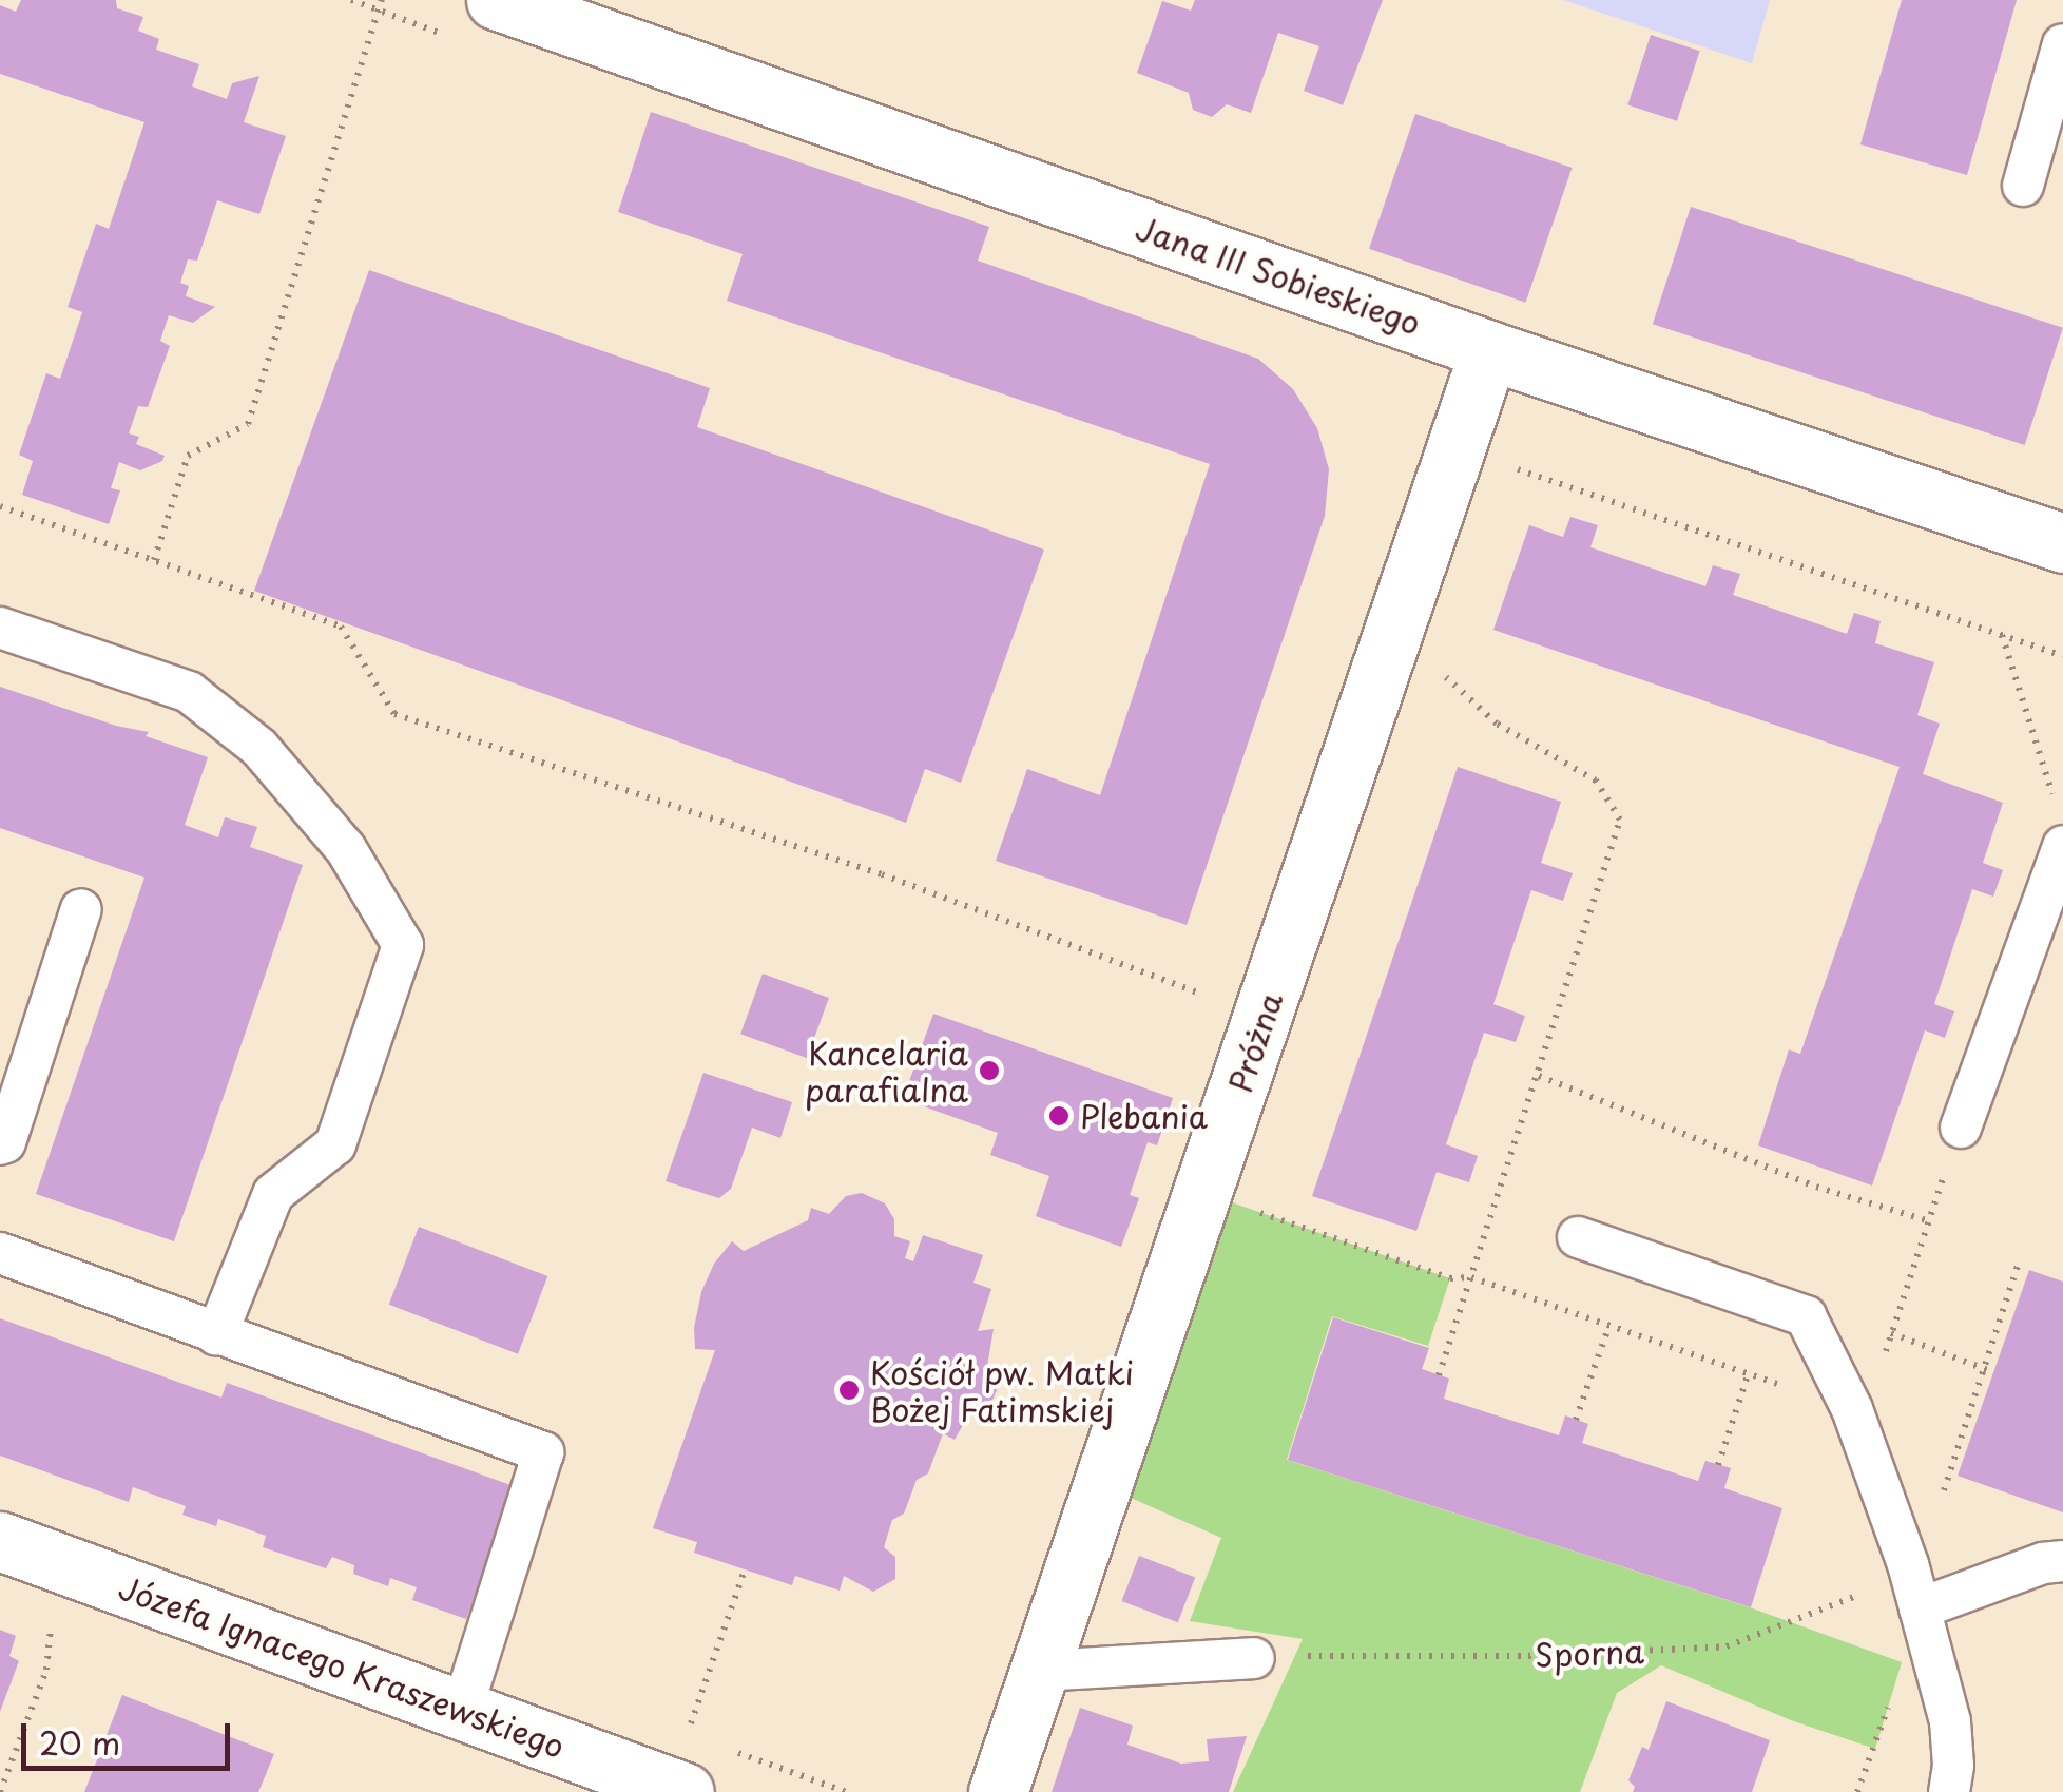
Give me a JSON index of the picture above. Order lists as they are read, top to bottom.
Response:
{
  "streets": {
    "street": ["Jana III Sobieskiego", "Próżna", "Józefa Ignacego Kraszewskiego"],
    "path": ["Sporna"]
  },
  "crossings": [
    ["Jana III Sobieskiego", "Próżna"]
  ],
  "places": ["Kancelaria parafialna", "Plebania", "Kościół pw. Matki Bożej Fatimskiej"],
  "scale_bar": "20 m"
}
